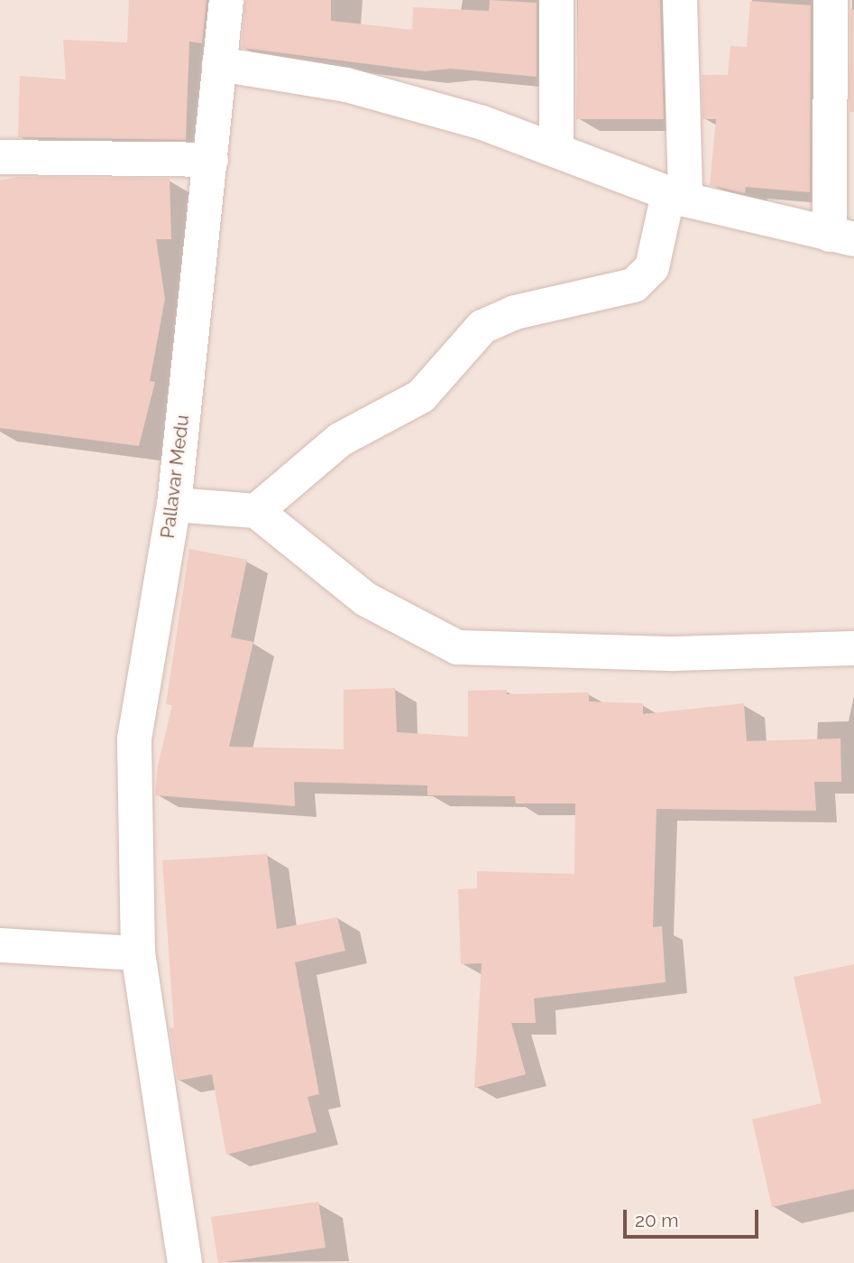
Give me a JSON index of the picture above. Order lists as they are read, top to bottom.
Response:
{
  "streets": {
    "street": ["Pallavar Medu"]
  },
  "scale_bar": "20 m"
}
